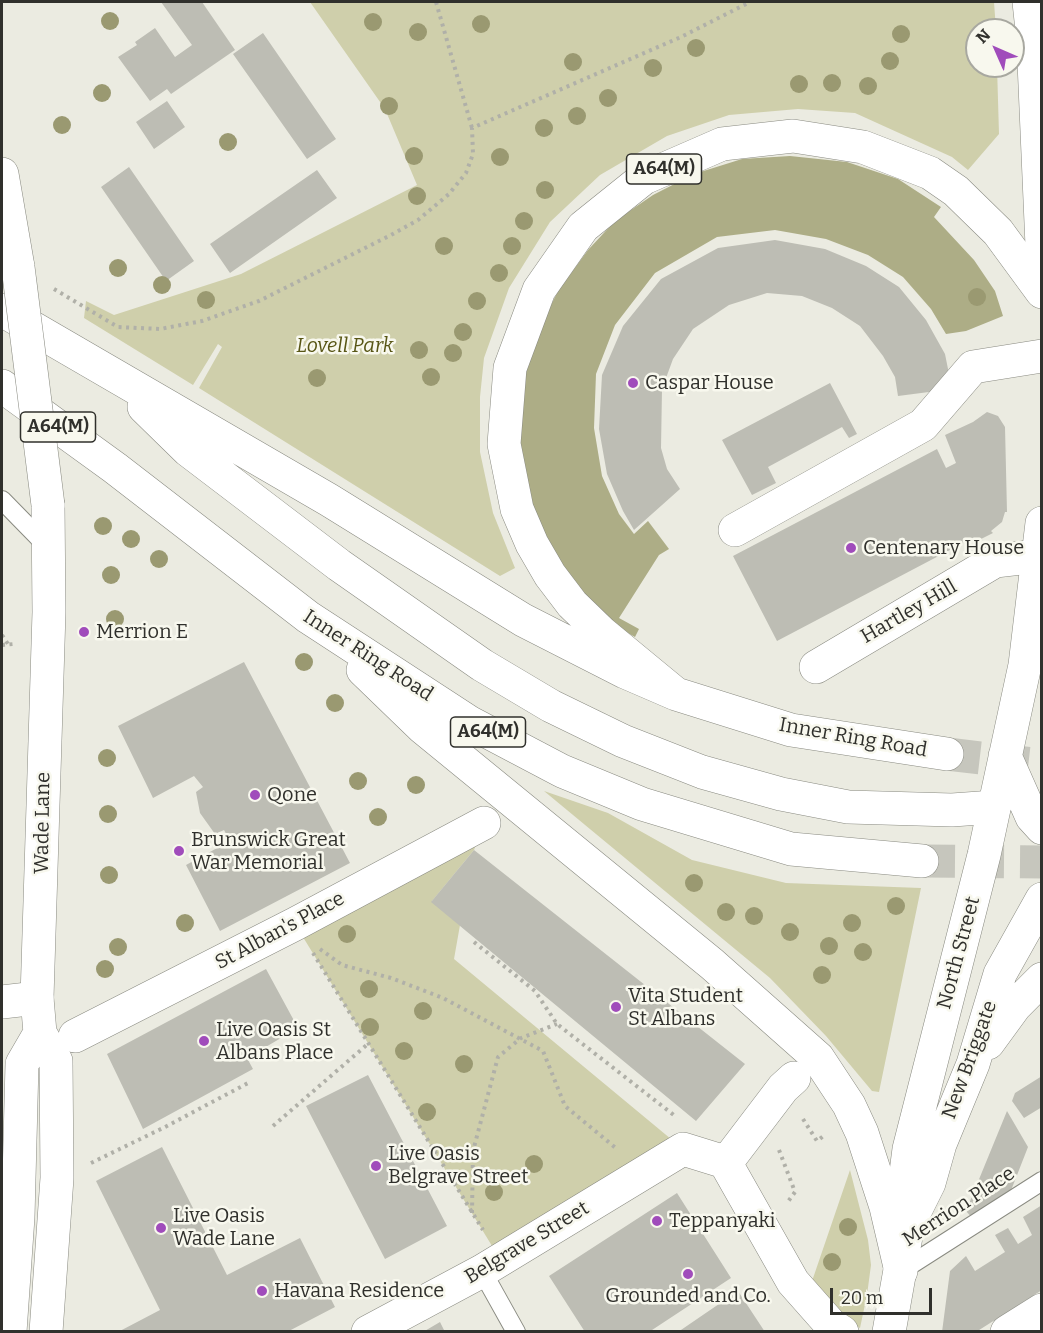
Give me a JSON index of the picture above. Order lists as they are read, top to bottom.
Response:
{
  "streets": {
    "main road": [
      "A64(M)",
      "Hartley Hill",
      "Inner Ring Road",
      "Wade Lane",
      "St Alban's Place",
      "North Street",
      "New Briggate",
      "Belgrave Street"
    ],
    "lane": ["Merrion Place"]
  },
  "crossings": [
    ["A64(M)", "Inner Ring Road"],
    ["A64(M)", "North Street"],
    ["A64(M)", "New Briggate"],
    ["A64(M)", "Merrion Place"],
    ["Hartley Hill", "North Street"],
    ["North Street", "New Briggate"],
    ["New Briggate", "Merrion Place"]
  ],
  "parks": ["Lovell Park"],
  "places": [
    "Caspar House",
    "Centenary House",
    "Merrion E",
    "Qone",
    "Brunswick Great War Memorial",
    "Vita Student St Albans",
    "Live Oasis St Albans Place",
    "Live Oasis Belgrave Street",
    "Teppanyaki",
    "Live Oasis Wade Lane",
    "Grounded and Co.",
    "Havana Residence"
  ],
  "scale_bar": "20 m",
  "north": "top left"
}
